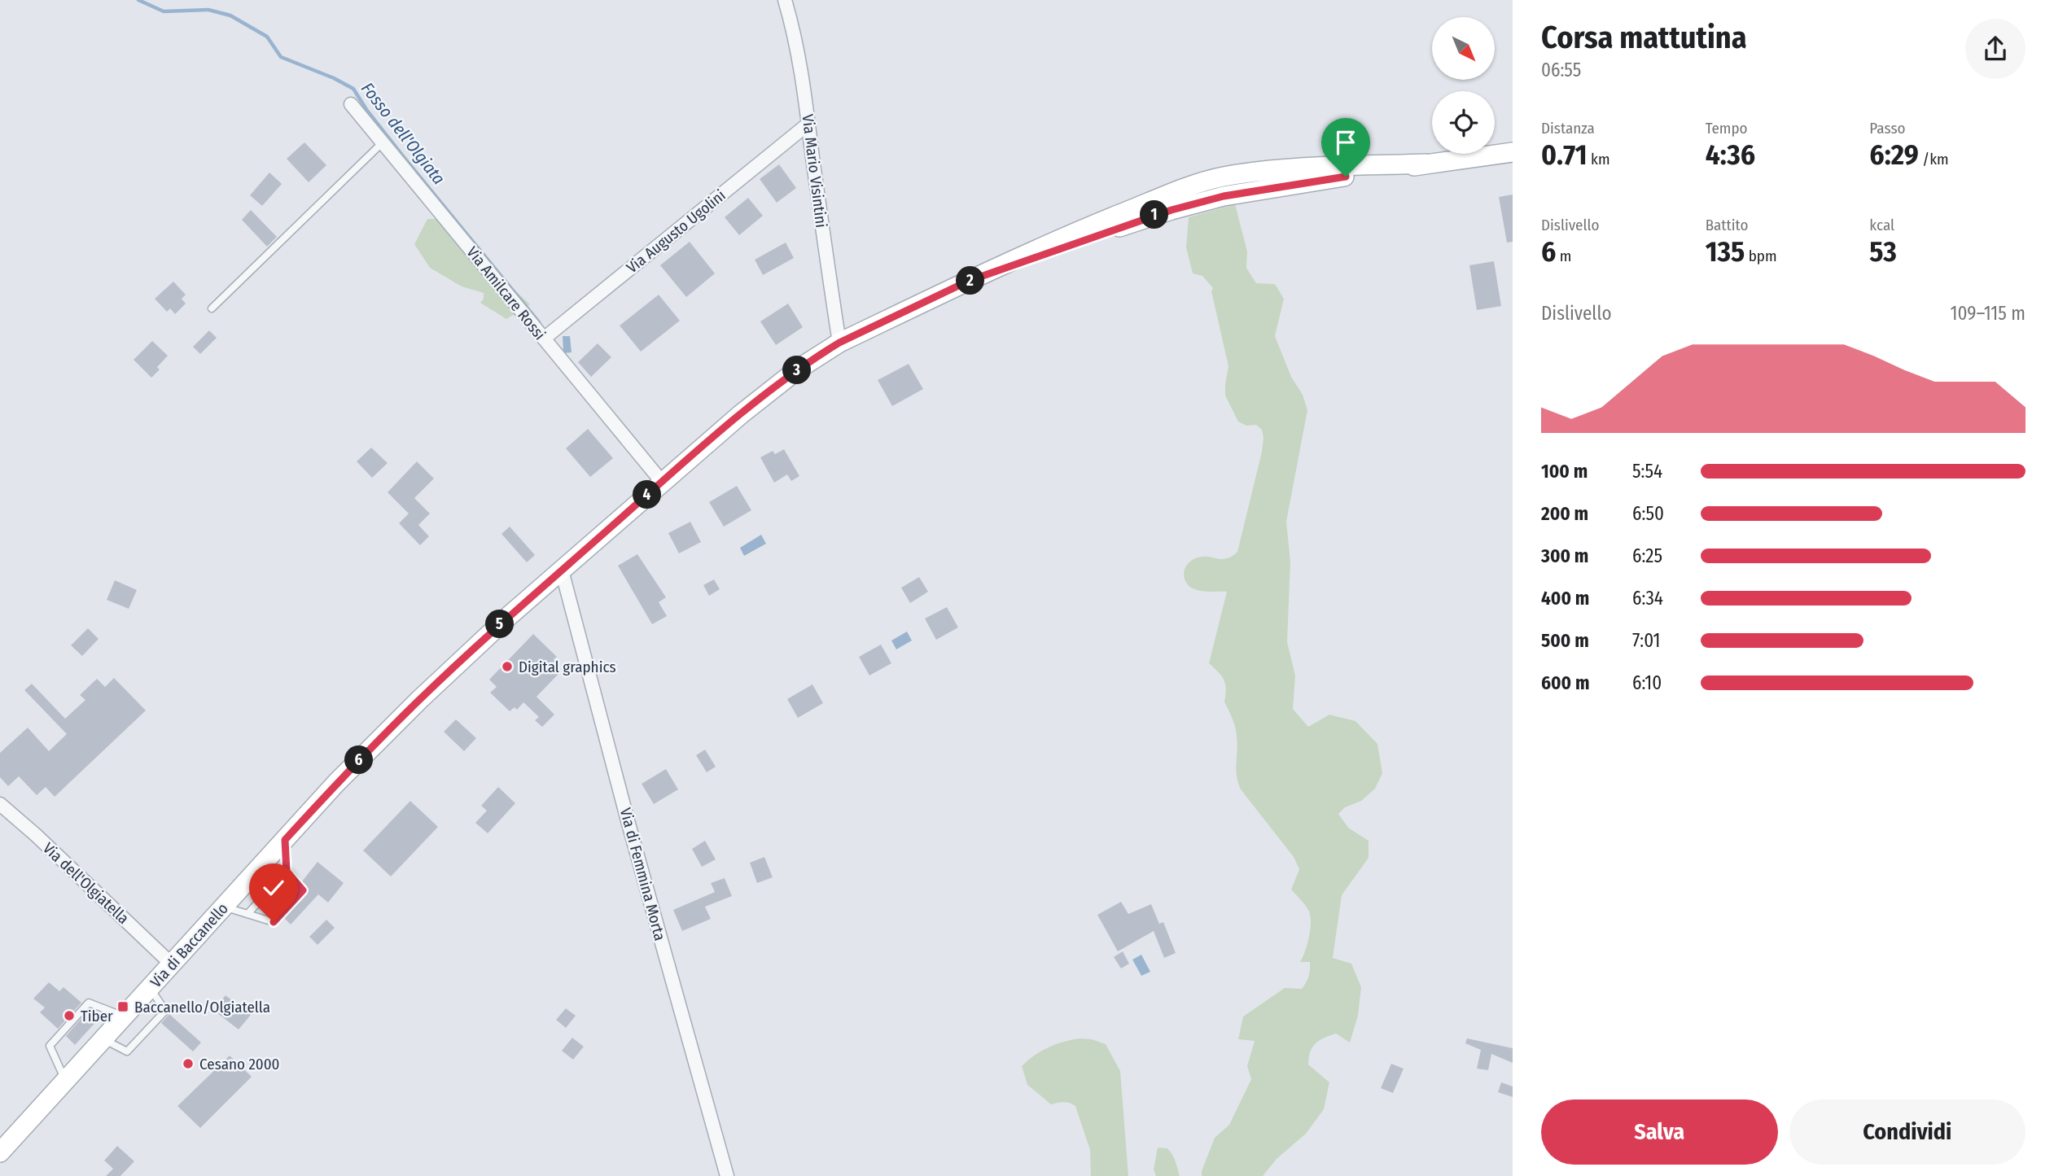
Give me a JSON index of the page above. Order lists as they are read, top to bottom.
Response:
{
  "streets": {
    "street": [
      "Via Mario Visintini",
      "Via Augusto Ugolini",
      "Via Amilcare Rossi",
      "Via di Femmina Morta",
      "Via dell'Olgiatella",
      "Via di Baccanello"
    ]
  },
  "crossings": [
    ["Via Mario Visintini", "Via Augusto Ugolini"],
    ["Via Mario Visintini", "Via di Baccanello"],
    ["Via Augusto Ugolini", "Via Amilcare Rossi"],
    ["Via Amilcare Rossi", "Via di Baccanello"],
    ["Via di Femmina Morta", "Via di Baccanello"],
    ["Via dell'Olgiatella", "Via di Baccanello"]
  ],
  "water": ["Fosso dell'Olgiata"],
  "places": {
    "other": ["Digital graphics", "Tiber", "Cesano 2000"],
    "transit": ["Baccanello/Olgiatella"]
  },
  "north": "bottom right",
  "page": {
    "heading": ["Corsa mattutina", "06:55"],
    "stats": [
      ["Distanza", "0.71 km"],
      ["Tempo", "4:36"],
      ["Passo", "6:29 /km"],
      ["Dislivello", "6 m"],
      ["Battito", "135 bpm"],
      ["kcal", "53"]
    ],
    "pins": [
      "1",
      "2",
      "3",
      "4",
      "5",
      "6"
    ],
    "chart": ["Dislivello", "109–115 m"],
    "list": [
      {
        "name": "100 m",
        "note": "5:54"
      },
      {
        "name": "200 m",
        "note": "6:50"
      },
      {
        "name": "300 m",
        "note": "6:25"
      },
      {
        "name": "400 m",
        "note": "6:34"
      },
      {
        "name": "500 m",
        "note": "7:01"
      },
      {
        "name": "600 m",
        "note": "6:10"
      }
    ],
    "buttons": ["Salva", "Condividi"]
  }
}
